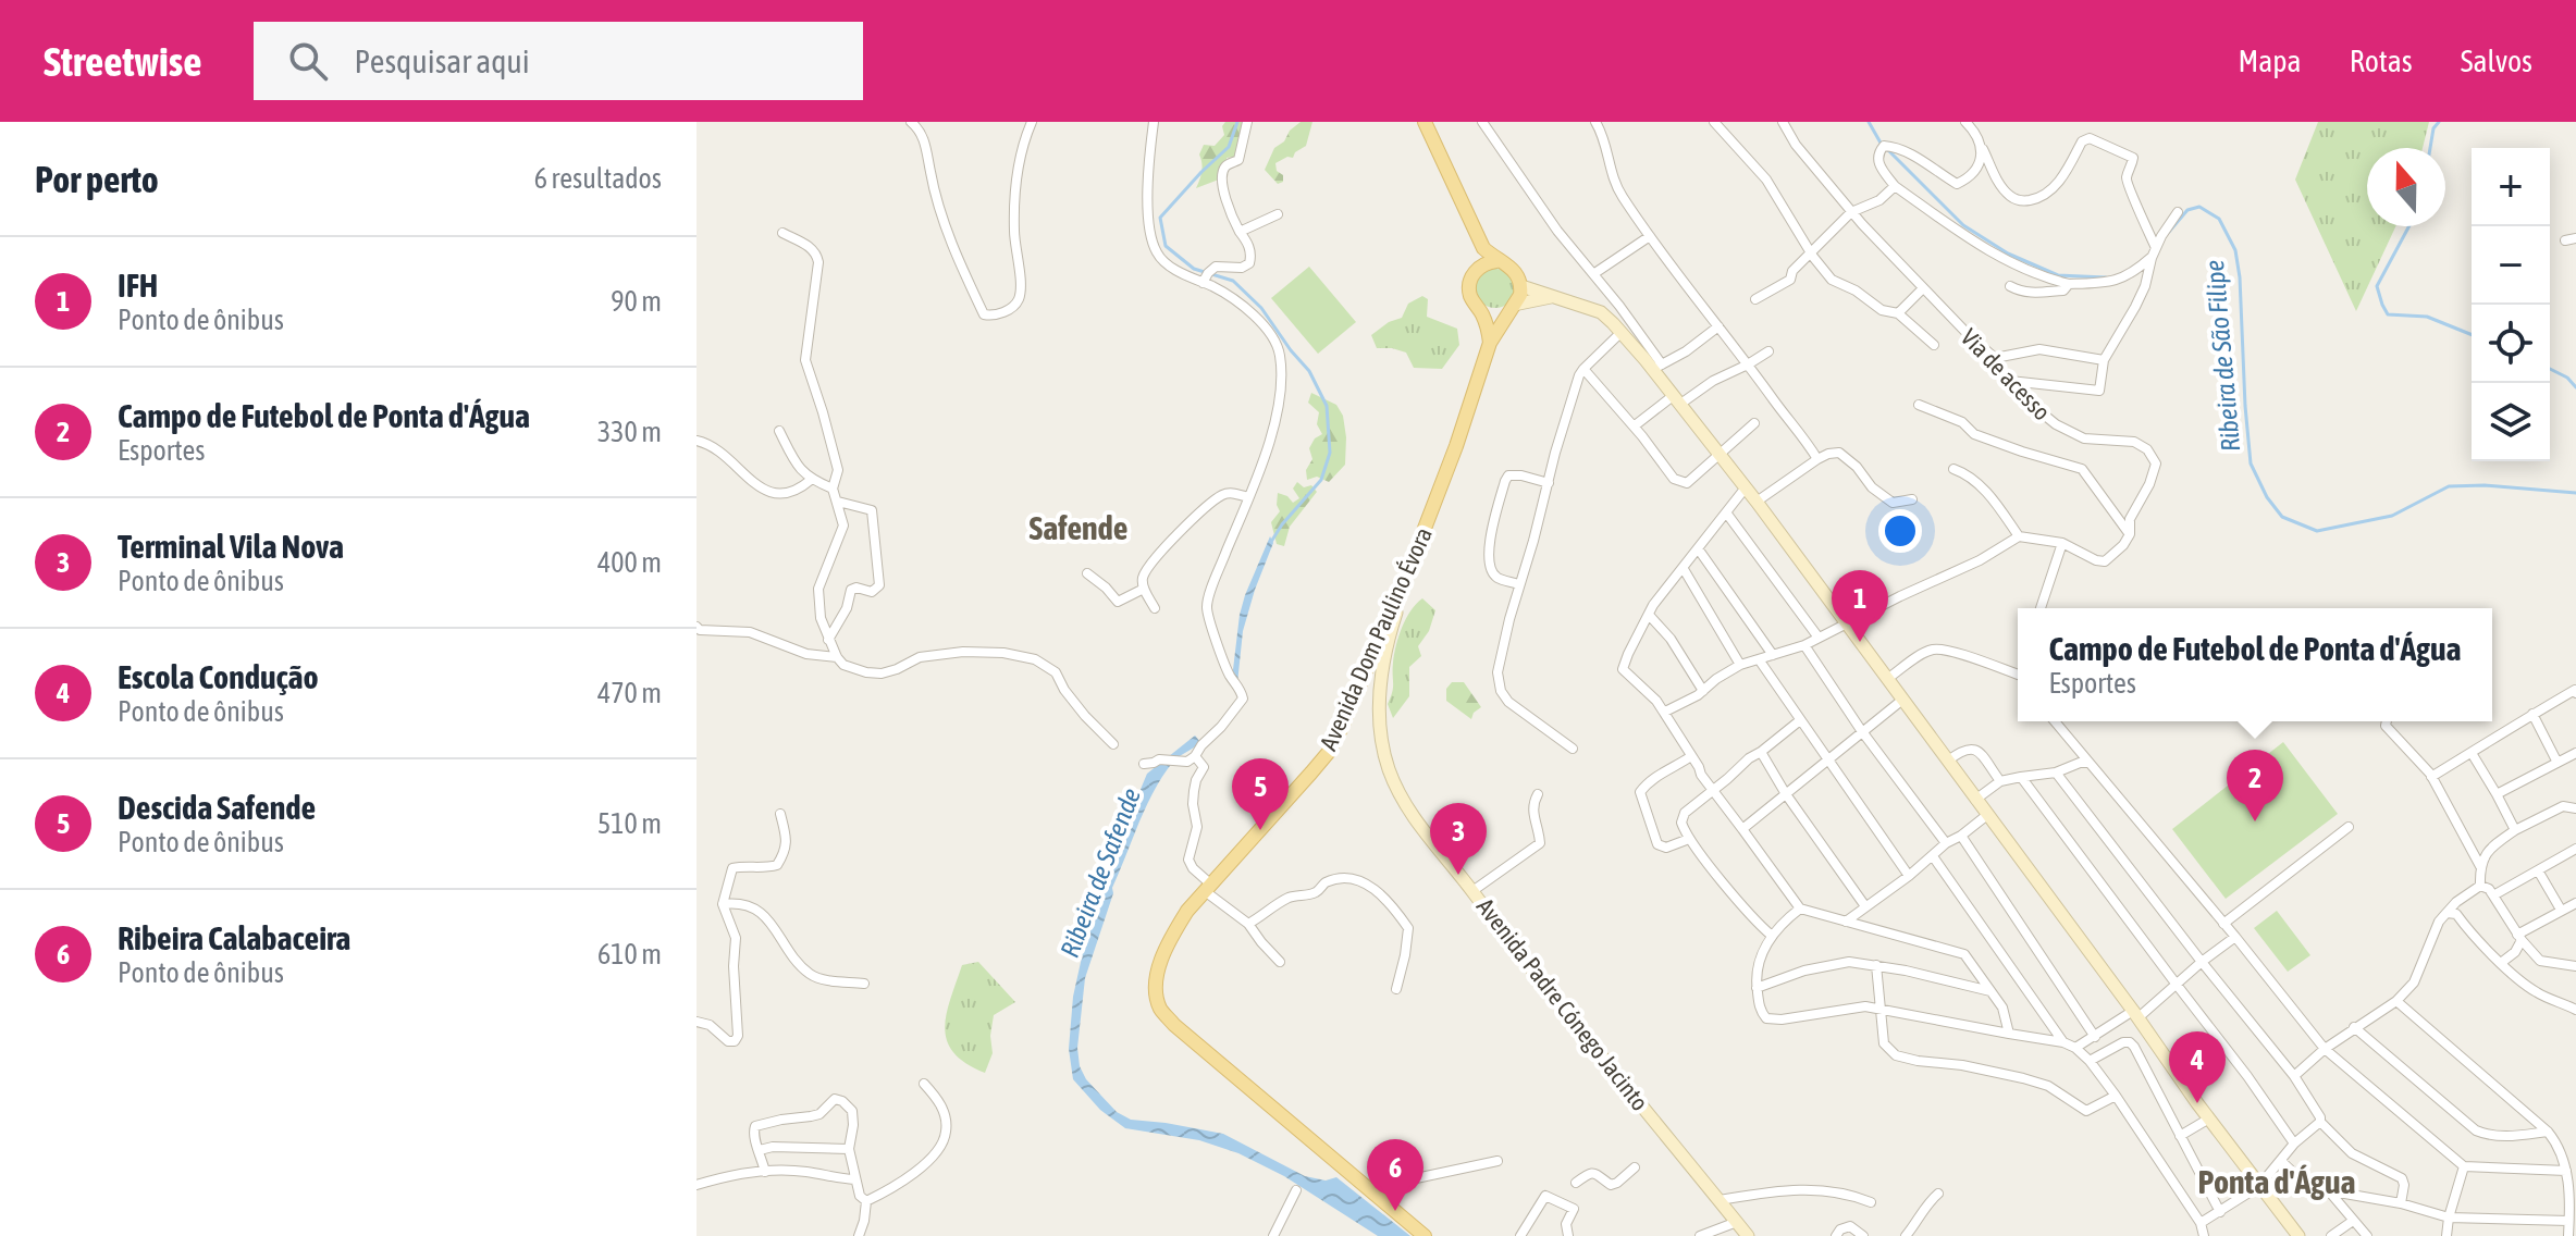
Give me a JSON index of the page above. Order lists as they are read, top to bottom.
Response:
{
  "streets": {
    "main road": ["Avenida Dom Paulino Évora"],
    "street": ["Via de acesso", "Avenida Padre Cónego Jacinto"]
  },
  "crossings": [
    ["Avenida Dom Paulino Évora", "Avenida Padre Cónego Jacinto"]
  ],
  "districts": ["Safende", "Ponta d'Água"],
  "water": ["Ribeira de São Filipe", "Ribeira de Safende"],
  "north": "top",
  "page": {
    "header": "Streetwise",
    "search": "Pesquisar aqui",
    "nav": ["Mapa", "Rotas", "Salvos"],
    "heading": ["Por perto", "6 resultados"],
    "map_buttons": ["+", "−"],
    "list": [
      {
        "mark": "1",
        "name": "IFH",
        "note": "Ponto de ônibus",
        "value": "90 m"
      },
      {
        "mark": "2",
        "name": "Campo de Futebol de Ponta d'Água",
        "note": "Esportes",
        "value": "330 m"
      },
      {
        "mark": "3",
        "name": "Terminal Vila Nova",
        "note": "Ponto de ônibus",
        "value": "400 m"
      },
      {
        "mark": "4",
        "name": "Escola Condução",
        "note": "Ponto de ônibus",
        "value": "470 m"
      },
      {
        "mark": "5",
        "name": "Descida Safende",
        "note": "Ponto de ônibus",
        "value": "510 m"
      },
      {
        "mark": "6",
        "name": "Ribeira Calabaceira",
        "note": "Ponto de ônibus",
        "value": "610 m"
      }
    ],
    "pins": [
      "1",
      "2",
      "5",
      "3",
      "4",
      "6"
    ],
    "popup": ["Campo de Futebol de Ponta d'Água", "Esportes"]
  }
}
